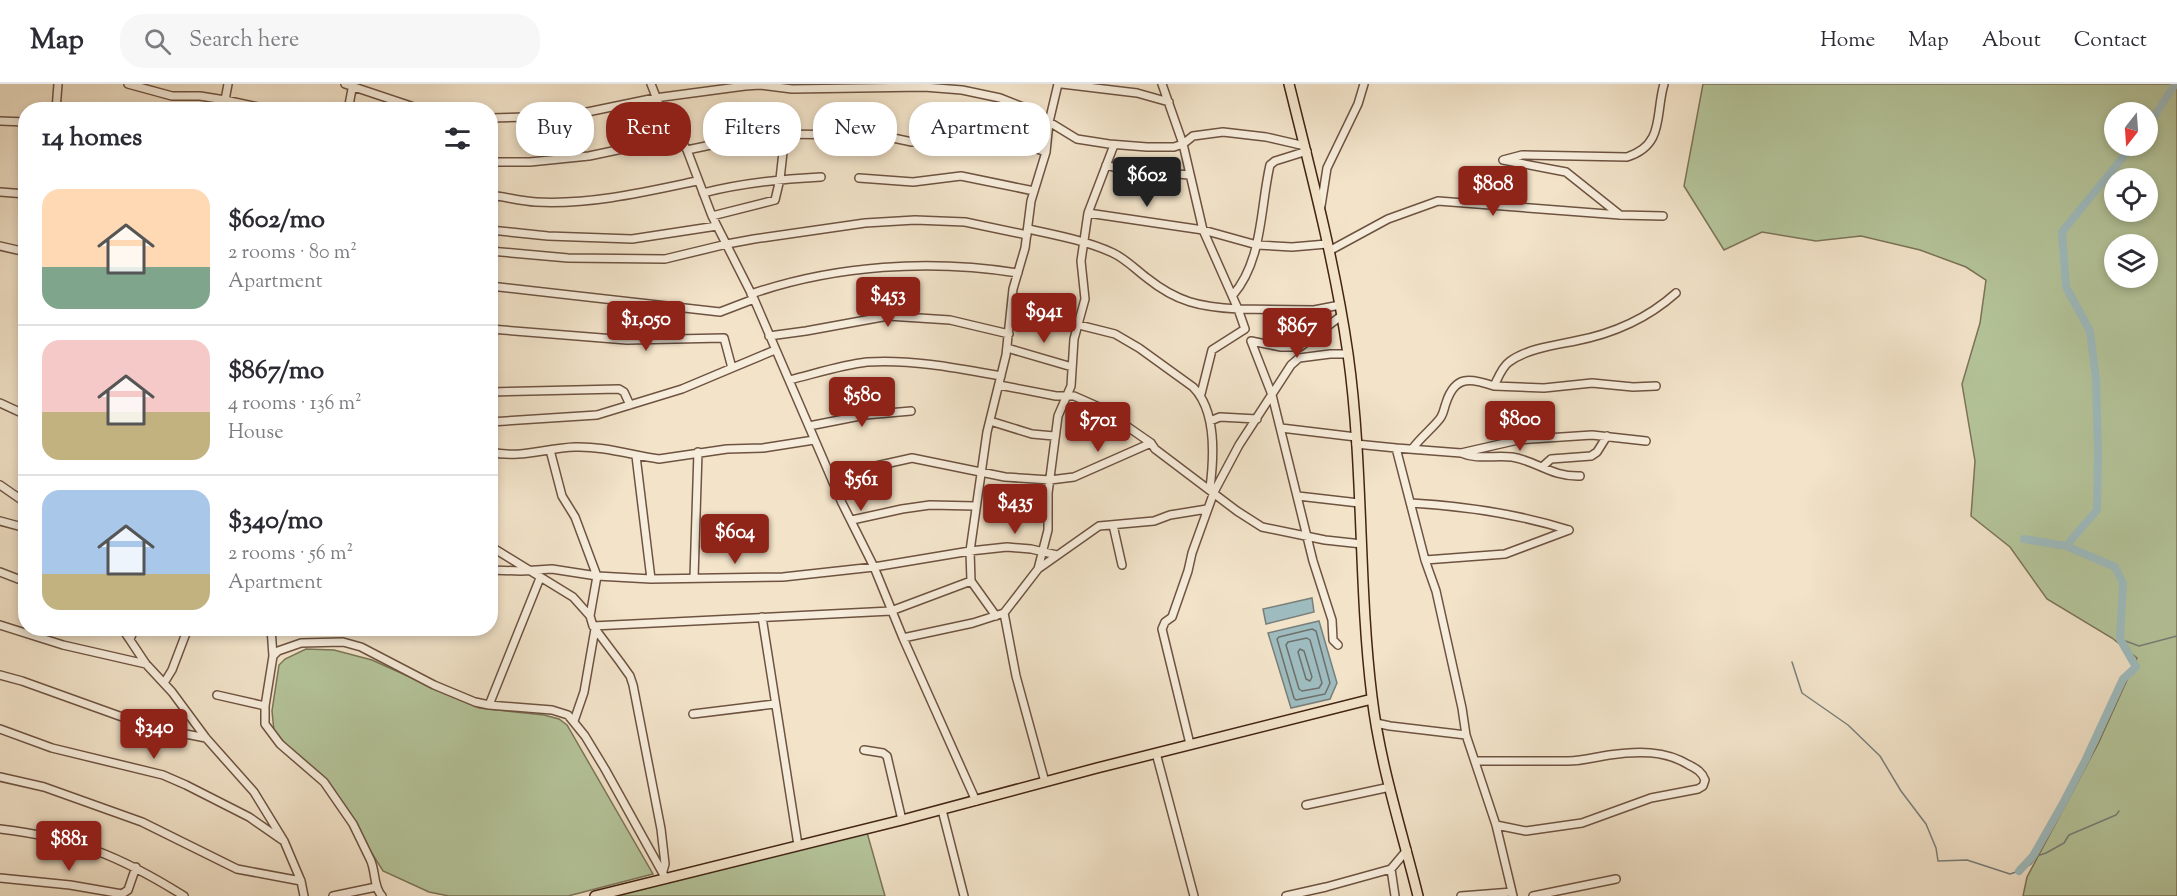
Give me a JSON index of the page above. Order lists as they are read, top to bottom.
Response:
{
  "north": "bottom",
  "page": {
    "header": "Map",
    "search": "Search here",
    "nav": [
      "Home",
      "Map",
      "About",
      "Contact"
    ],
    "chip": [
      "Buy",
      "Rent",
      "Filters",
      "New",
      "Apartment"
    ],
    "heading": "14 homes",
    "price": [
      "$602",
      "$808",
      "$453",
      "$941",
      "$1,050",
      "$867",
      "$580",
      "$800",
      "$701",
      "$561",
      "$435",
      "$604",
      "$340",
      "$881"
    ],
    "list": [
      {
        "name": "$602/mo",
        "note": "2 rooms · 80 m² · Apartment"
      },
      {
        "name": "$867/mo",
        "note": "4 rooms · 136 m² · House"
      },
      {
        "name": "$340/mo",
        "note": "2 rooms · 56 m² · Apartment"
      }
    ]
  }
}
